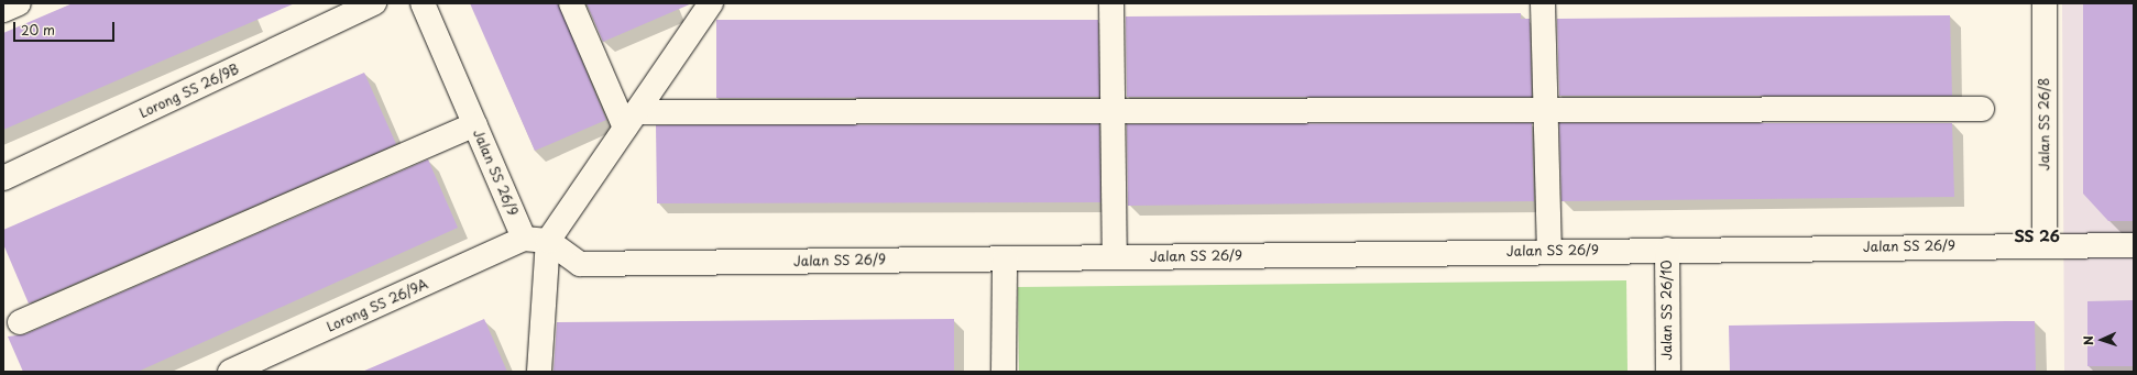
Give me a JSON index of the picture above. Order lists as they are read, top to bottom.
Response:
{
  "streets": {
    "street": [
      "Lorong SS 26/9B",
      "Jalan SS 26/8",
      "Jalan SS 26/9",
      "Lorong SS 26/9A",
      "Jalan SS 26/10"
    ]
  },
  "crossings": [
    ["Jalan SS 26/8", "Jalan SS 26/9"],
    ["Jalan SS 26/9", "Lorong SS 26/9A"],
    ["Jalan SS 26/9", "Jalan SS 26/10"]
  ],
  "districts": ["SS 26"],
  "scale_bar": "20 m",
  "north": "left"
}
